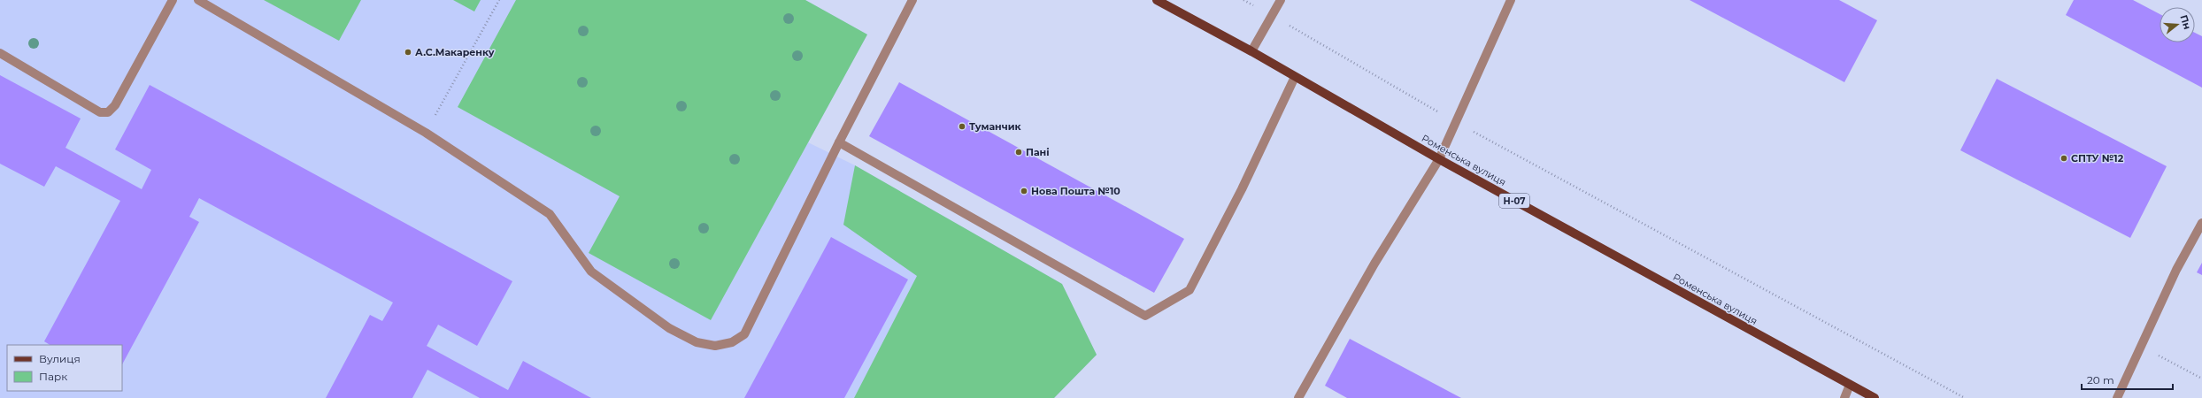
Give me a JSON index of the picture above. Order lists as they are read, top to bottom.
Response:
{
  "streets": {
    "main road": ["Роменська вулиця", "Н-07"]
  },
  "places": [
    "А.С.Макаренку",
    "Туманчик",
    "Пані",
    "СПТУ №12",
    "Нова Пошта №10"
  ],
  "legend": ["Вулиця", "Парк"],
  "scale_bar": "20 m",
  "north": "right"
}
